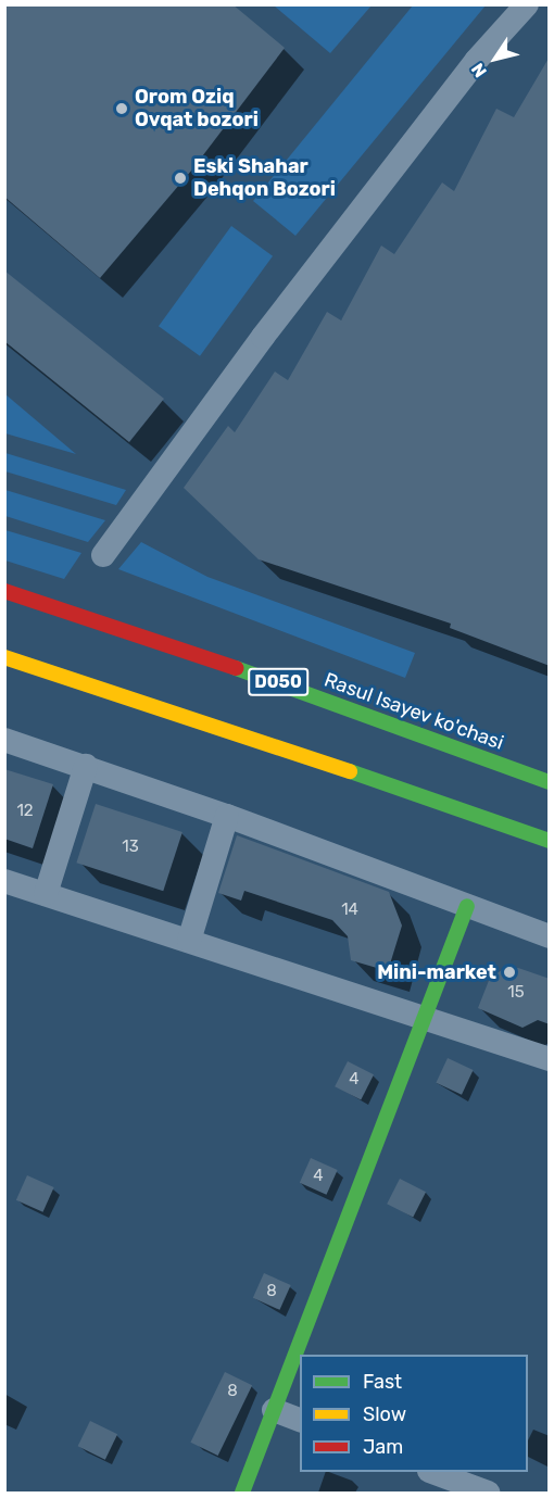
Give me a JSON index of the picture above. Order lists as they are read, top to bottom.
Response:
{
  "streets": {
    "main road": ["D050", "Rasul Isayev ko'chasi"]
  },
  "places": ["Orom Oziq Ovqat bozori", "Eski Shahar Dehqon Bozori", "Mini-market"],
  "house_numbers": [
    "12",
    "13",
    "14",
    "15",
    "4",
    "4",
    "8",
    "8"
  ],
  "legend": ["Fast", "Slow", "Jam"],
  "north": "bottom left"
}
